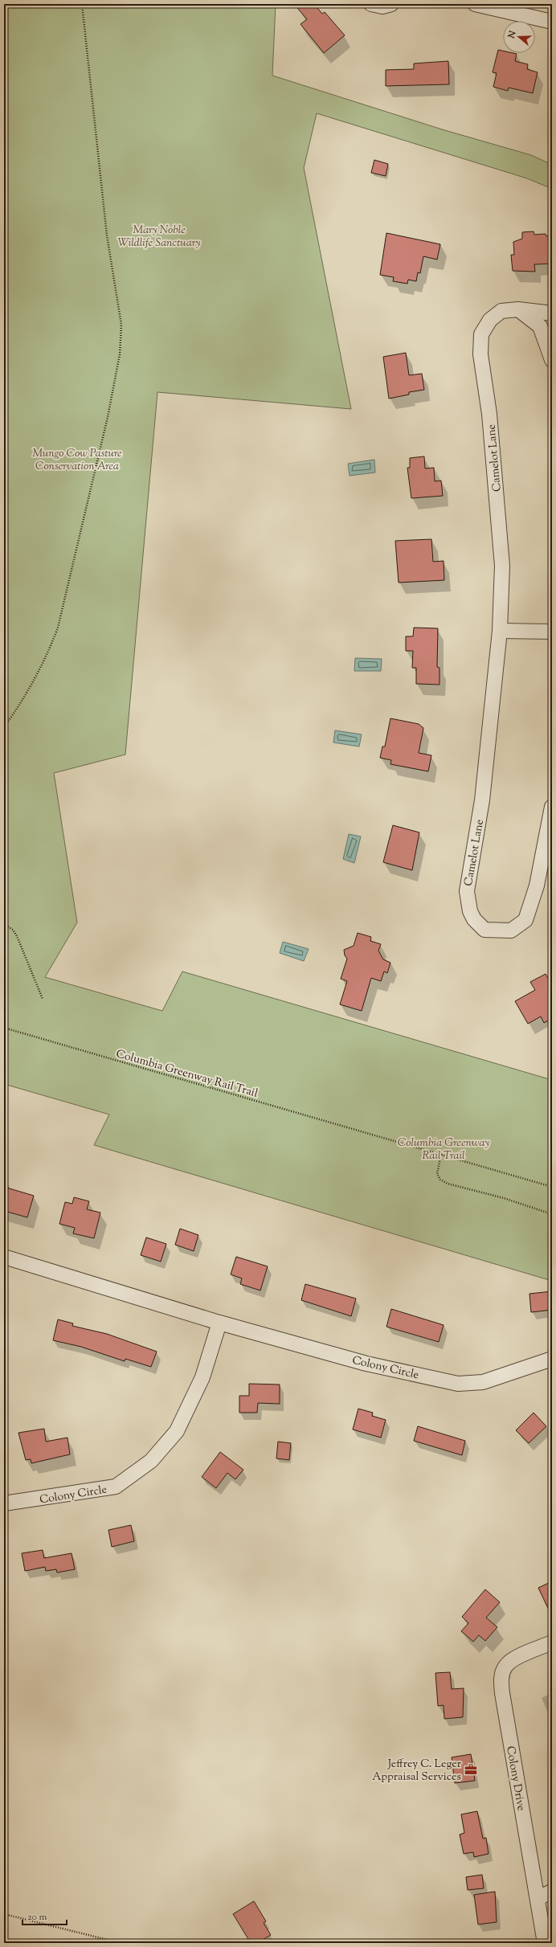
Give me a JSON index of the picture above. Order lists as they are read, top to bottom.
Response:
{
  "streets": {
    "street": ["Camelot Lane", "Colony Circle", "Colony Drive"],
    "path": ["Columbia Greenway Rail Trail"]
  },
  "parks": ["Mary Noble Wildlife Sanctuary", "Mungo Cow Pasture Conservation Area", "Columbia Greenway Rail Trail"],
  "places": {
    "office": ["Jeffrey C. Leger Appraisal Services"]
  },
  "scale_bar": "20 m",
  "north": "left"
}
